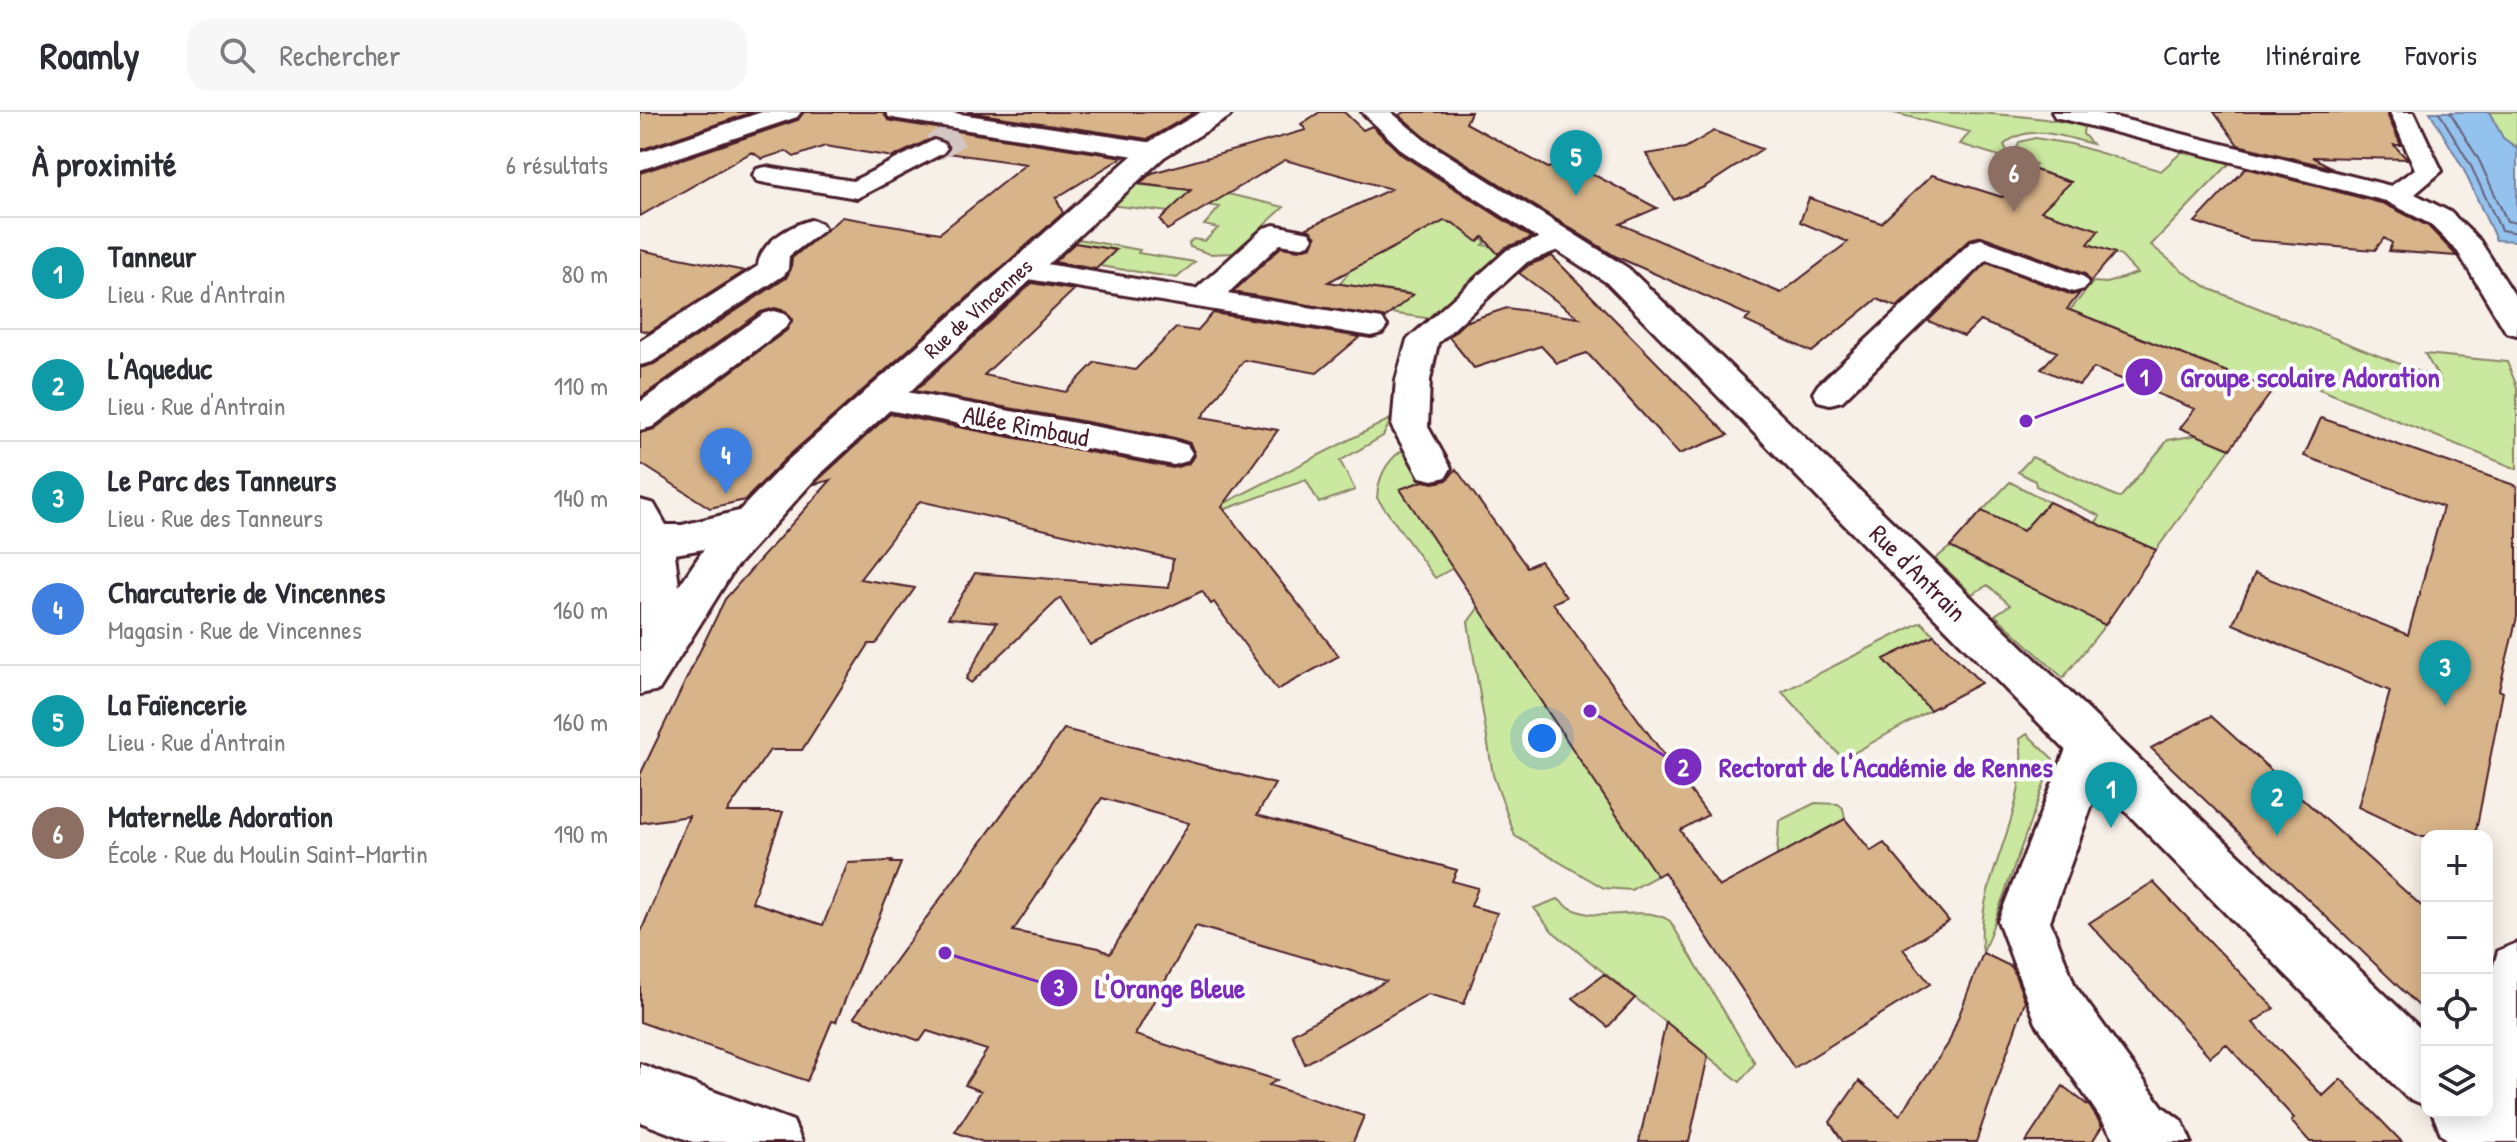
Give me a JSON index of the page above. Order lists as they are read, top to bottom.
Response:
{
  "streets": {
    "main road": ["Rue de Vincennes", "Rue d'Antrain"],
    "street": ["Allée Rimbaud"]
  },
  "crossings": [
    ["Rue de Vincennes", "Allée Rimbaud"]
  ],
  "places": ["Groupe scolaire Adoration", "Rectorat de l'Académie de Rennes", "L'Orange Bleue"],
  "page": {
    "header": "Roamly",
    "search": "Rechercher",
    "nav": ["Carte", "Itinéraire", "Favoris"],
    "heading": ["À proximité", "6 résultats"],
    "pins": [
      "5",
      "6",
      "4",
      "3",
      "1",
      "2"
    ],
    "list": [
      {
        "mark": "1",
        "name": "Tanneur",
        "note": "Lieu · Rue d'Antrain",
        "value": "80 m"
      },
      {
        "mark": "2",
        "name": "L'Aqueduc",
        "note": "Lieu · Rue d'Antrain",
        "value": "110 m"
      },
      {
        "mark": "3",
        "name": "Le Parc des Tanneurs",
        "note": "Lieu · Rue des Tanneurs",
        "value": "140 m"
      },
      {
        "mark": "4",
        "name": "Charcuterie de Vincennes",
        "note": "Magasin · Rue de Vincennes",
        "value": "160 m"
      },
      {
        "mark": "5",
        "name": "La Faïencerie",
        "note": "Lieu · Rue d'Antrain",
        "value": "160 m"
      },
      {
        "mark": "6",
        "name": "Maternelle Adoration",
        "note": "École · Rue du Moulin Saint-Martin",
        "value": "190 m"
      }
    ],
    "map_buttons": ["+", "−"]
  }
}
